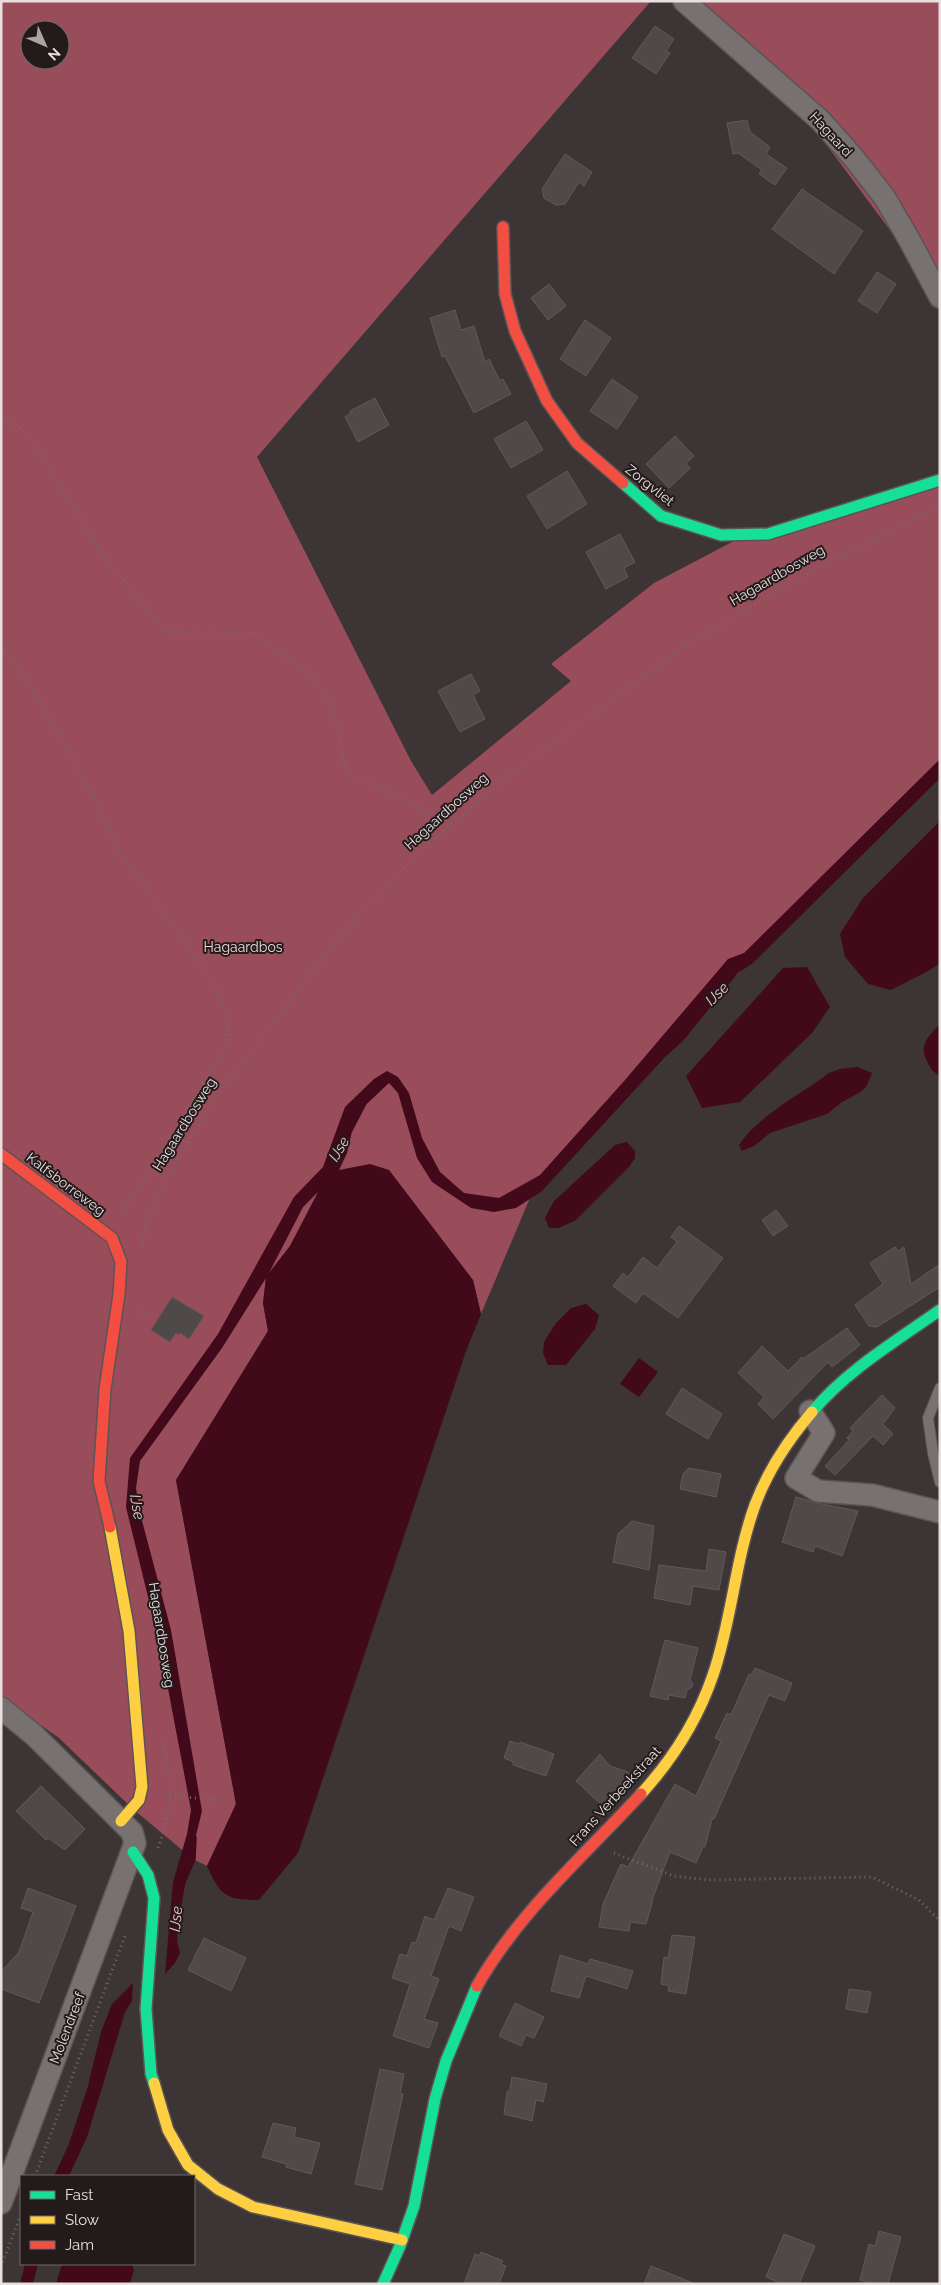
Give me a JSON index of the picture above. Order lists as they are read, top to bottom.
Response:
{
  "streets": {
    "street": [
      "Hagaard",
      "Zorgvliet",
      "Kalfsborreweg",
      "Frans Verbeekstraat",
      "Molendreef"
    ],
    "path": ["Hagaardbosweg"]
  },
  "crossings": [
    ["Hagaardbosweg", "Kalfsborreweg"]
  ],
  "water": ["IJse"],
  "parks": ["Hagaardbos"],
  "legend": ["Fast", "Slow", "Jam"],
  "north": "bottom right"
}
